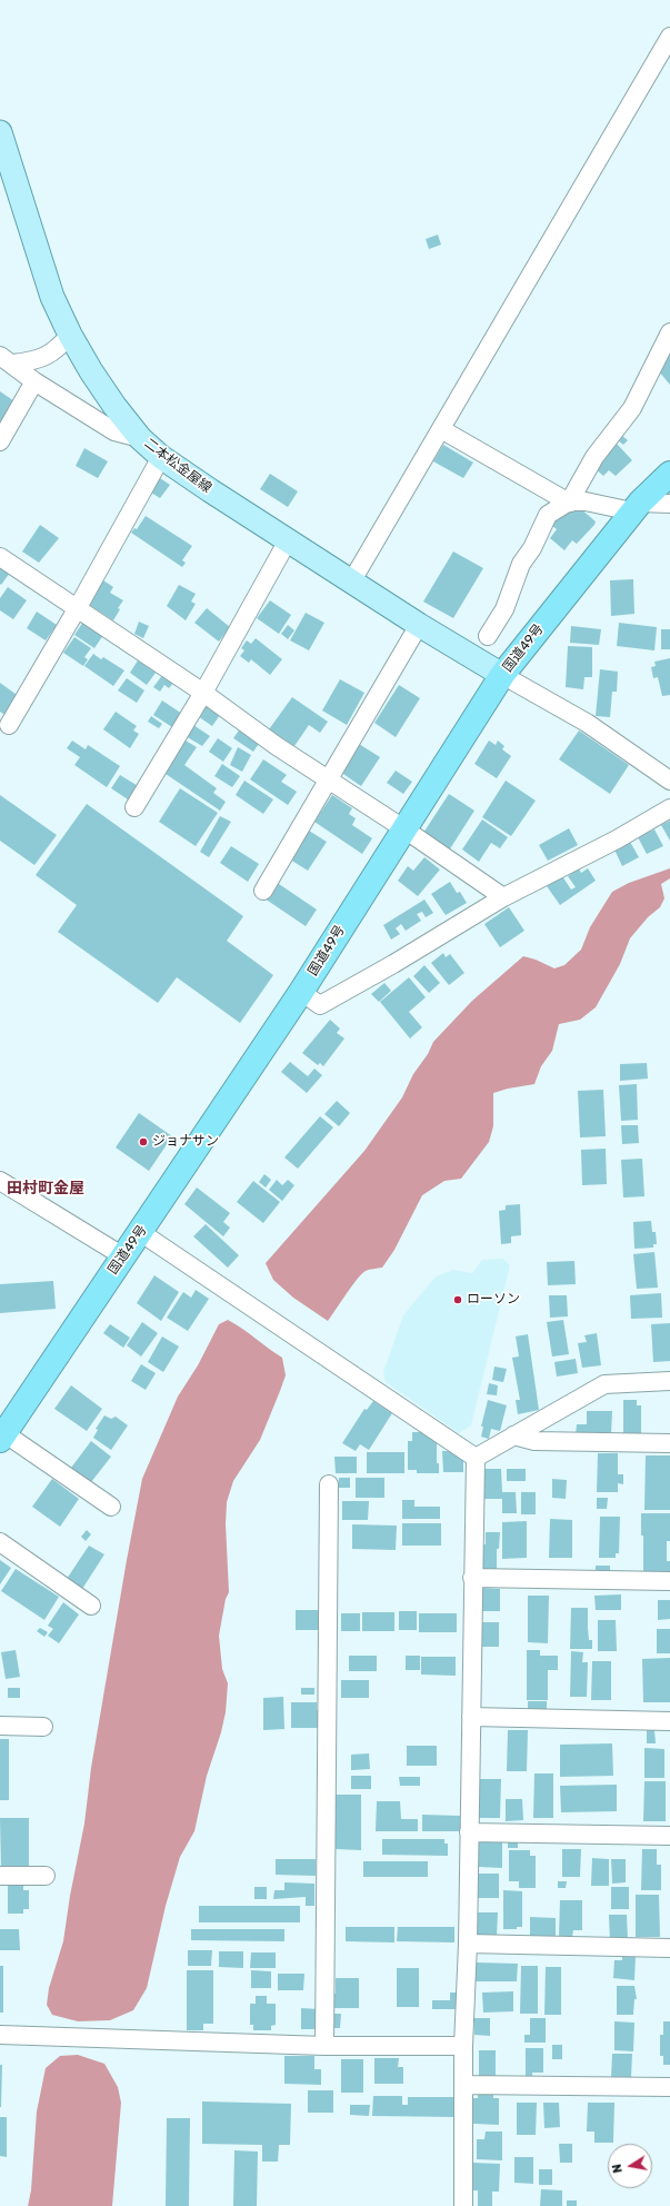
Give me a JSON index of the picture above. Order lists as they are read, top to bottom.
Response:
{
  "streets": {
    "highway": ["国道49号"],
    "main road": ["二本松金屋線"]
  },
  "crossings": [
    ["二本松金屋線", "国道49号"]
  ],
  "districts": ["田村町金屋"],
  "places": ["ジョナサン", "ローソン"],
  "north": "left"
}
